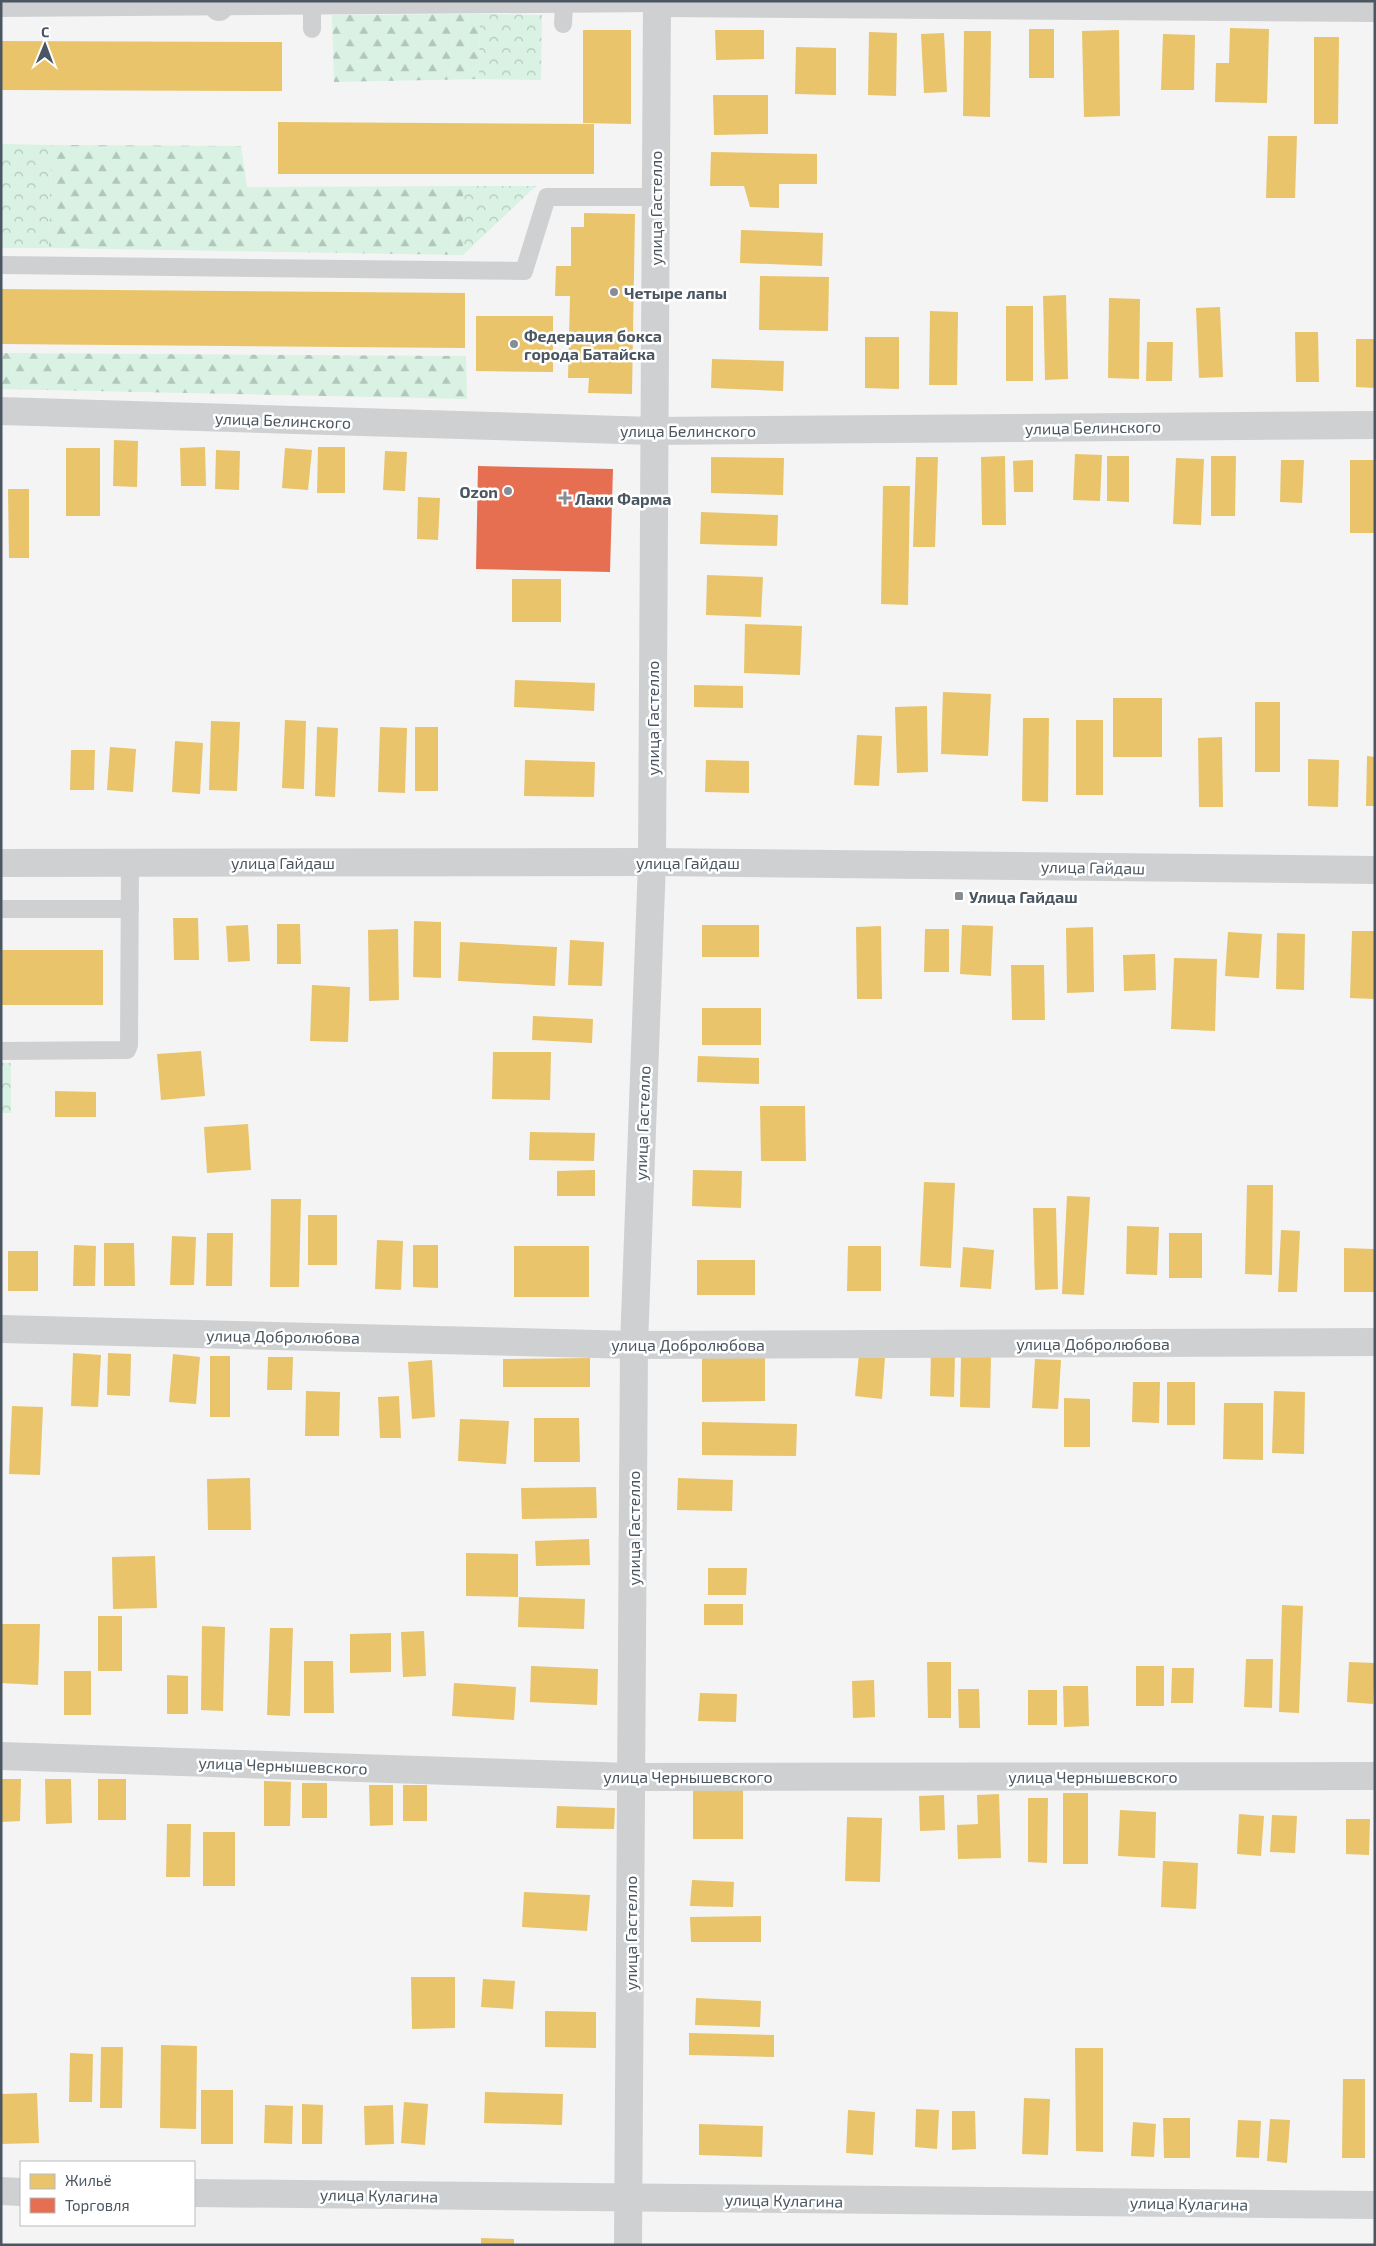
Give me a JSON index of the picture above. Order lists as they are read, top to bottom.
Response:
{
  "streets": {
    "street": [
      "улица Гастелло",
      "улица Белинского",
      "улица Гайдаш",
      "улица Добролюбова",
      "улица Чернышевского",
      "улица Кулагина"
    ]
  },
  "crossings": [
    ["улица Гастелло", "улица Белинского"],
    ["улица Гастелло", "улица Гайдаш"],
    ["улица Гастелло", "улица Добролюбова"],
    ["улица Гастелло", "улица Чернышевского"],
    ["улица Гастелло", "улица Кулагина"]
  ],
  "places": {
    "other": ["Четыре лапы", "Федерация бокса города Батайска", "Ozon"],
    "health": ["Лаки Фарма"],
    "transit": ["Улица Гайдаш"]
  },
  "legend": ["Жильё", "Торговля"],
  "north": "top"
}
